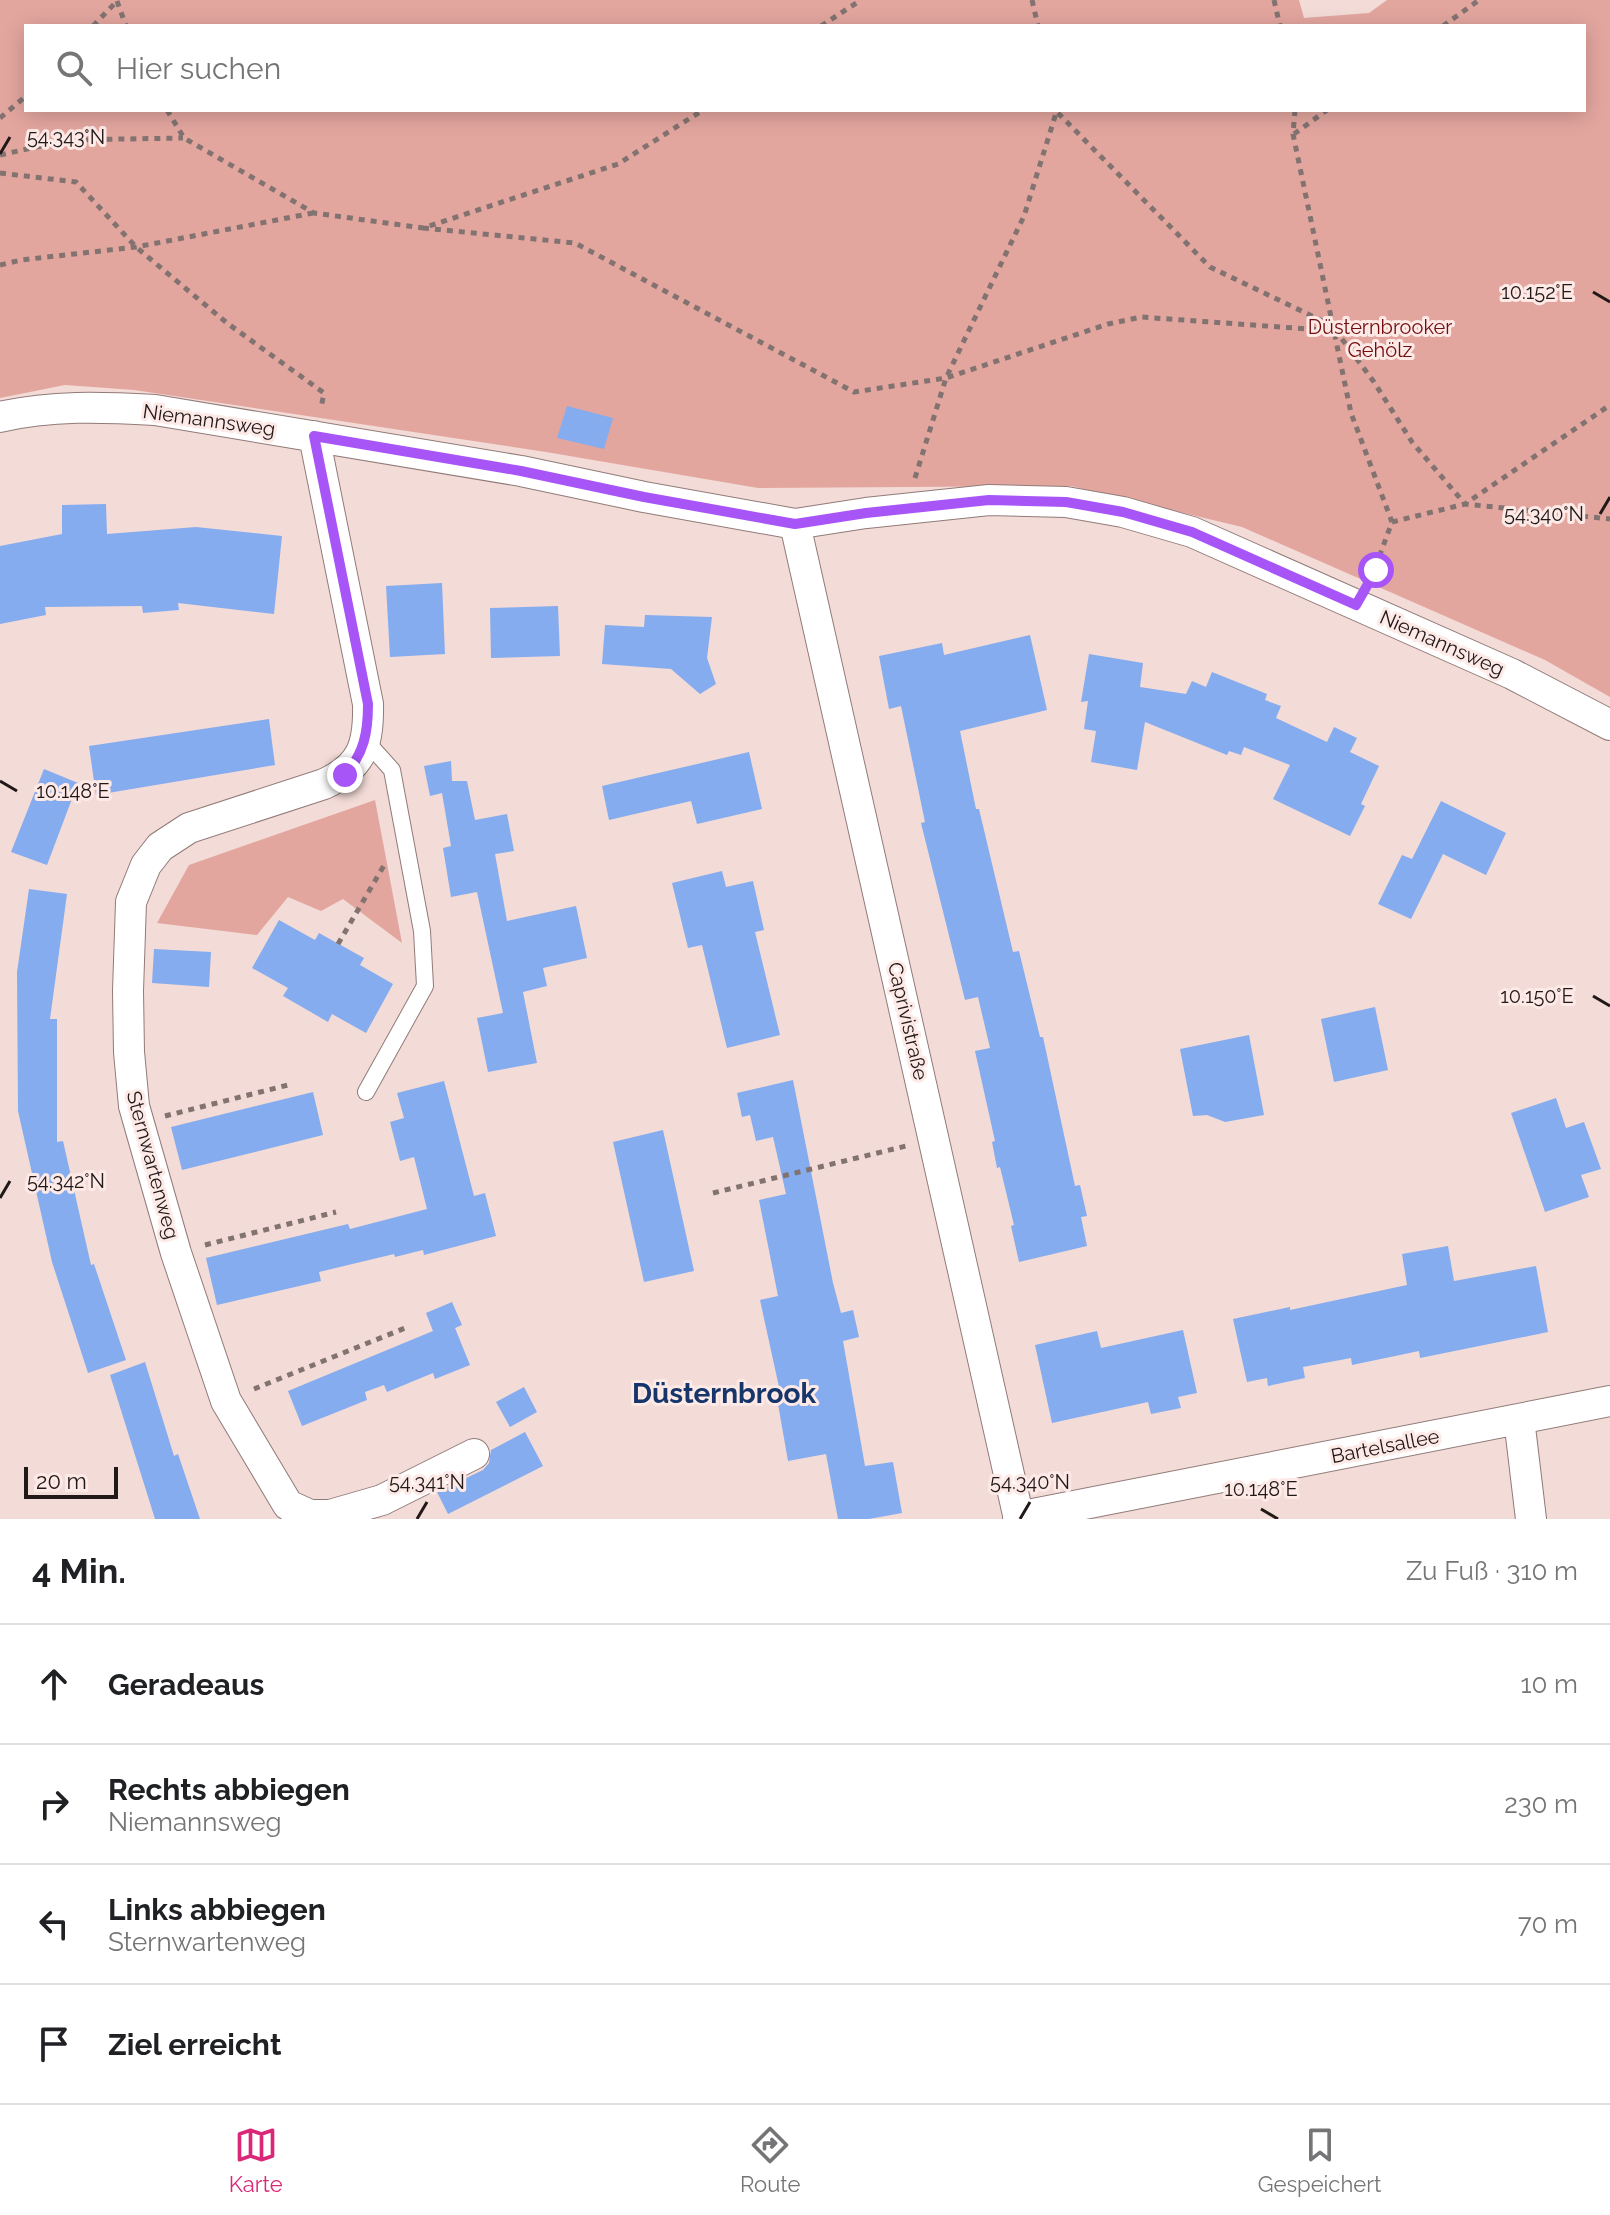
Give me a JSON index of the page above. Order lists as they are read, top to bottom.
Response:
{
  "streets": {
    "street": [
      "Niemannsweg",
      "Caprivistraße",
      "Sternwartenweg",
      "Bartelsallee"
    ]
  },
  "crossings": [
    ["Niemannsweg", "Caprivistraße"],
    ["Niemannsweg", "Sternwartenweg"],
    ["Caprivistraße", "Bartelsallee"]
  ],
  "districts": ["Düsternbrook"],
  "parks": ["Düsternbrooker Gehölz"],
  "scale_bar": "20 m",
  "page": {
    "search": "Hier suchen",
    "scale": "20 m",
    "heading": ["4 Min.", "Zu Fuß · 310 m"],
    "list": [
      ["Geradeaus", "10 m"],
      ["Rechts abbiegen", "Niemannsweg", "230 m"],
      ["Links abbiegen", "Sternwartenweg", "70 m"],
      "Ziel erreicht"
    ],
    "nav": ["Karte", "Route", "Gespeichert"]
  },
  "coordinates": [
    "54.343°N",
    "10.152°E",
    "54.340°N",
    "10.148°E",
    "10.150°E",
    "54.342°N",
    "54.341°N"
  ]
}
